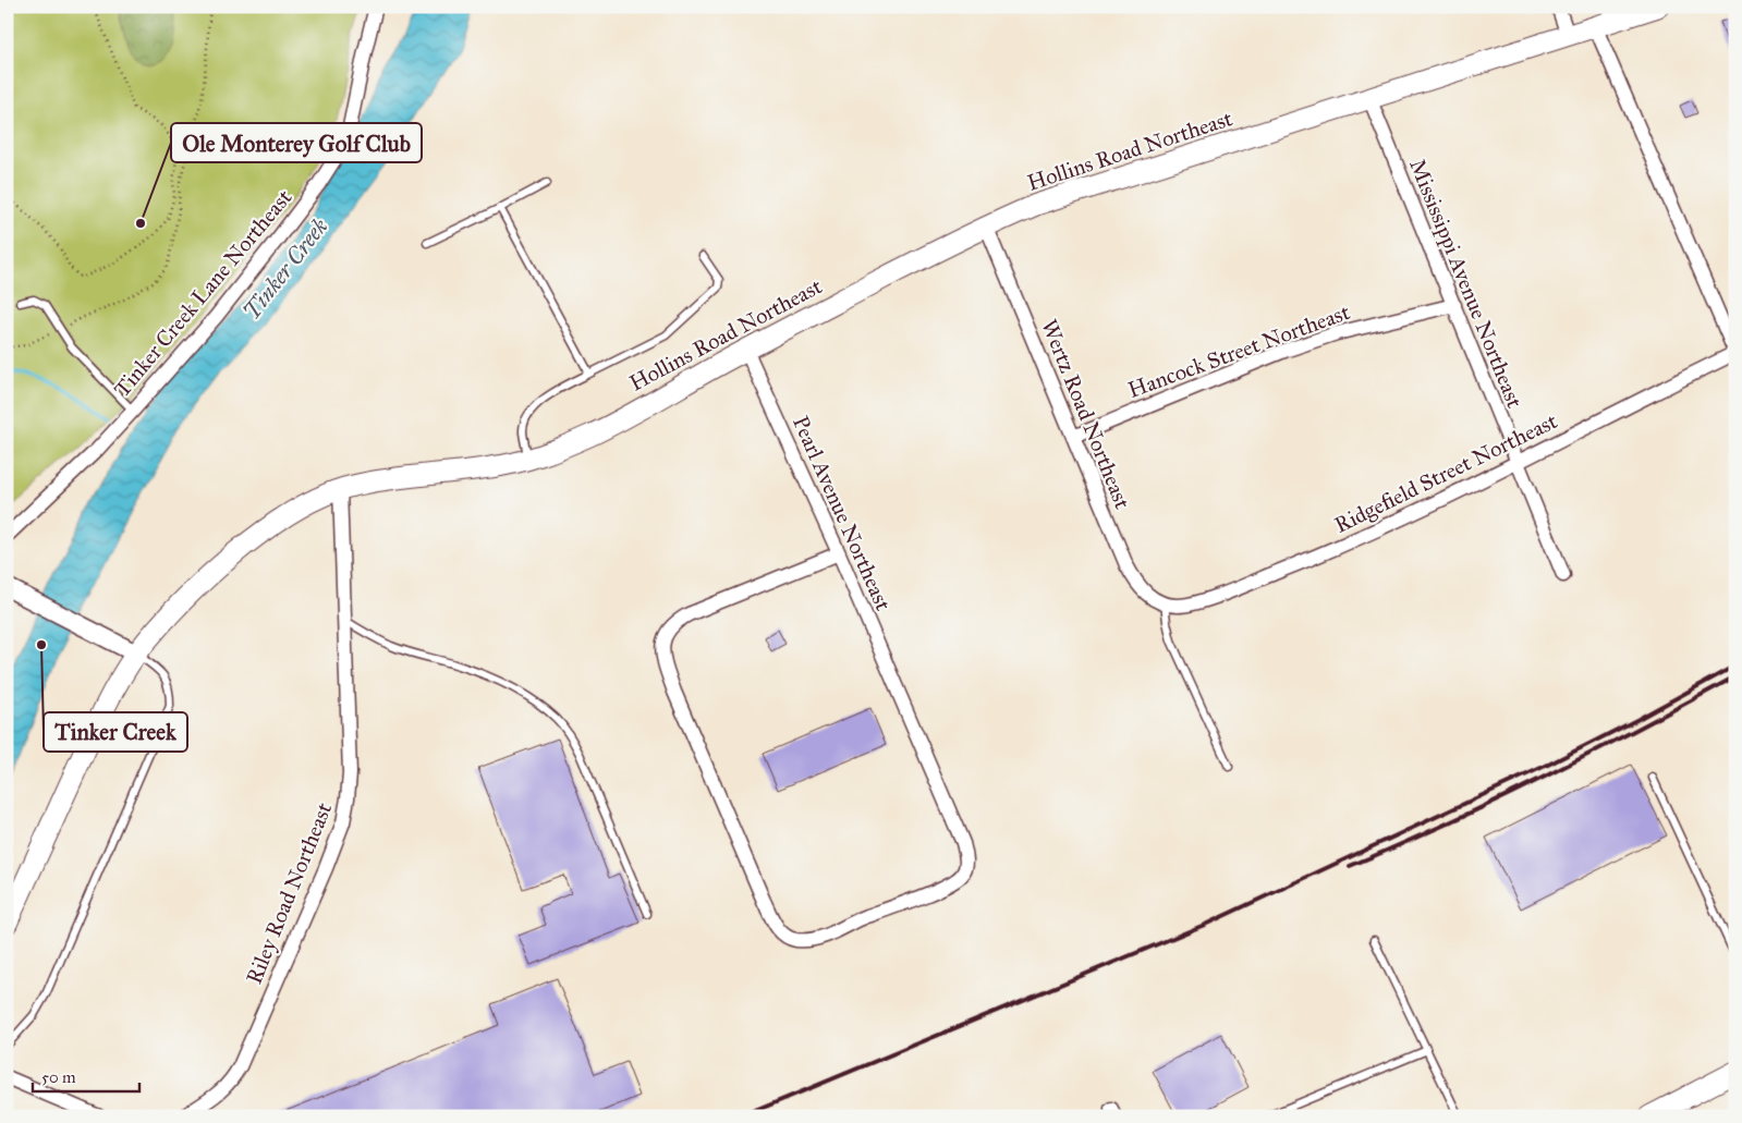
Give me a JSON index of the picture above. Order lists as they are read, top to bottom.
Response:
{
  "streets": {
    "main road": ["Hollins Road Northeast"],
    "street": [
      "Mississippi Avenue Northeast",
      "Tinker Creek Lane Northeast",
      "Hancock Street Northeast",
      "Wertz Road Northeast",
      "Ridgefield Street Northeast",
      "Pearl Avenue Northeast",
      "Riley Road Northeast"
    ]
  },
  "crossings": [
    ["Hollins Road Northeast", "Mississippi Avenue Northeast"],
    ["Hollins Road Northeast", "Wertz Road Northeast"],
    ["Hollins Road Northeast", "Pearl Avenue Northeast"],
    ["Hollins Road Northeast", "Riley Road Northeast"],
    ["Mississippi Avenue Northeast", "Hancock Street Northeast"],
    ["Mississippi Avenue Northeast", "Ridgefield Street Northeast"],
    ["Hancock Street Northeast", "Wertz Road Northeast"],
    ["Wertz Road Northeast", "Ridgefield Street Northeast"]
  ],
  "water": ["Tinker Creek"],
  "places": ["Ole Monterey Golf Club", "Tinker Creek"],
  "scale_bar": "50 m"
}
